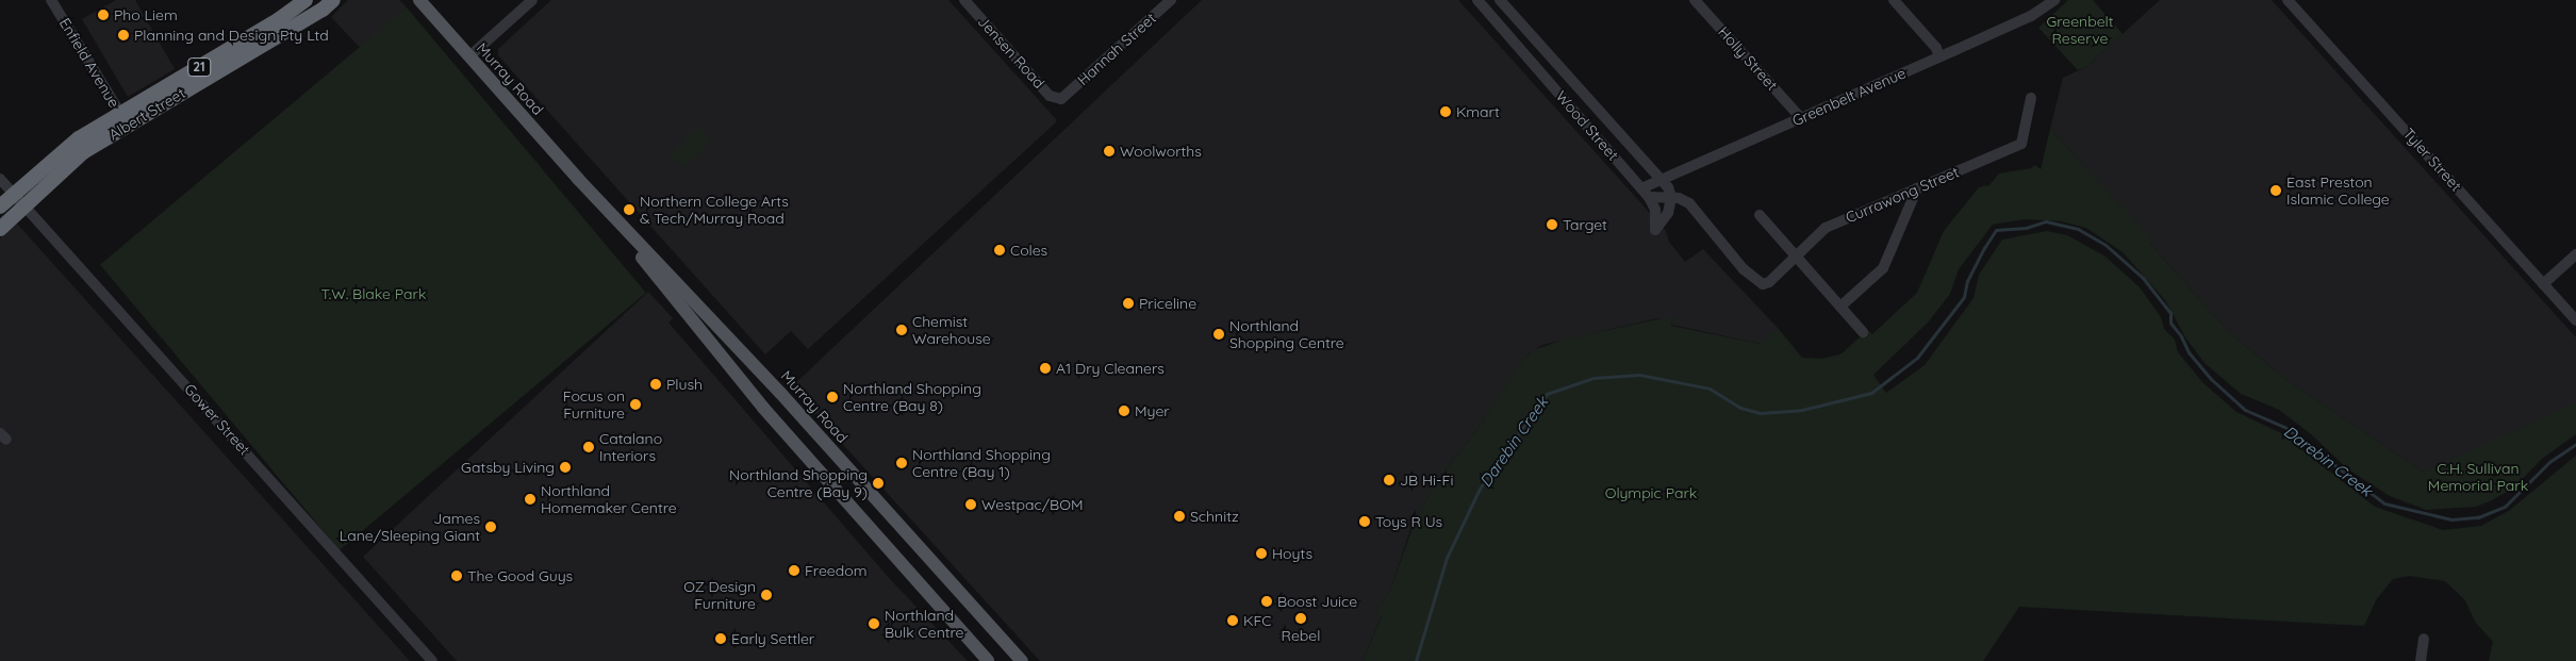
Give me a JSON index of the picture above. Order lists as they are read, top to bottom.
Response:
{
  "streets": {
    "highway": ["21", "Albert Street"],
    "main road": ["Murray Road"],
    "street": [
      "Hannah Street",
      "Jensen Road",
      "Holly Street",
      "Enfield Avenue",
      "Greenbelt Avenue",
      "Wood Street",
      "Tyler Street",
      "Currawong Street",
      "Gower Street"
    ]
  },
  "crossings": [
    ["Hannah Street", "Jensen Road"],
    ["Holly Street", "Greenbelt Avenue"],
    ["Enfield Avenue", "Albert Street"],
    ["Greenbelt Avenue", "Wood Street"],
    ["Albert Street", "Gower Street"],
    ["Wood Street", "Currawong Street"]
  ],
  "water": ["Darebin Creek"],
  "parks": [
    "Greenbelt Reserve",
    "T.W. Blake Park",
    "C.H. Sullivan Memorial Park",
    "Olympic Park"
  ],
  "places": [
    "Pho Liem",
    "Planning and Design Pty Ltd",
    "Kmart",
    "Woolworths",
    "East Preston Islamic College",
    "Northern College Arts & Tech/Murray Road",
    "Target",
    "Coles",
    "Priceline",
    "Chemist Warehouse",
    "Northland Shopping Centre",
    "A1 Dry Cleaners",
    "Plush",
    "Northland Shopping Centre (Bay 8)",
    "Focus on Furniture",
    "Myer",
    "Catalano Interiors",
    "Northland Shopping Centre (Bay 1)",
    "Gatsby Living",
    "JB Hi-Fi",
    "Northland Shopping Centre (Bay 9)",
    "Northland Homemaker Centre",
    "Westpac/BOM",
    "Schnitz",
    "Toys R Us",
    "James Lane/Sleeping Giant",
    "Hoyts",
    "Freedom",
    "The Good Guys",
    "OZ Design Furniture",
    "Boost Juice",
    "Rebel",
    "KFC",
    "Northland Bulk Centre",
    "Early Settler"
  ]
}
